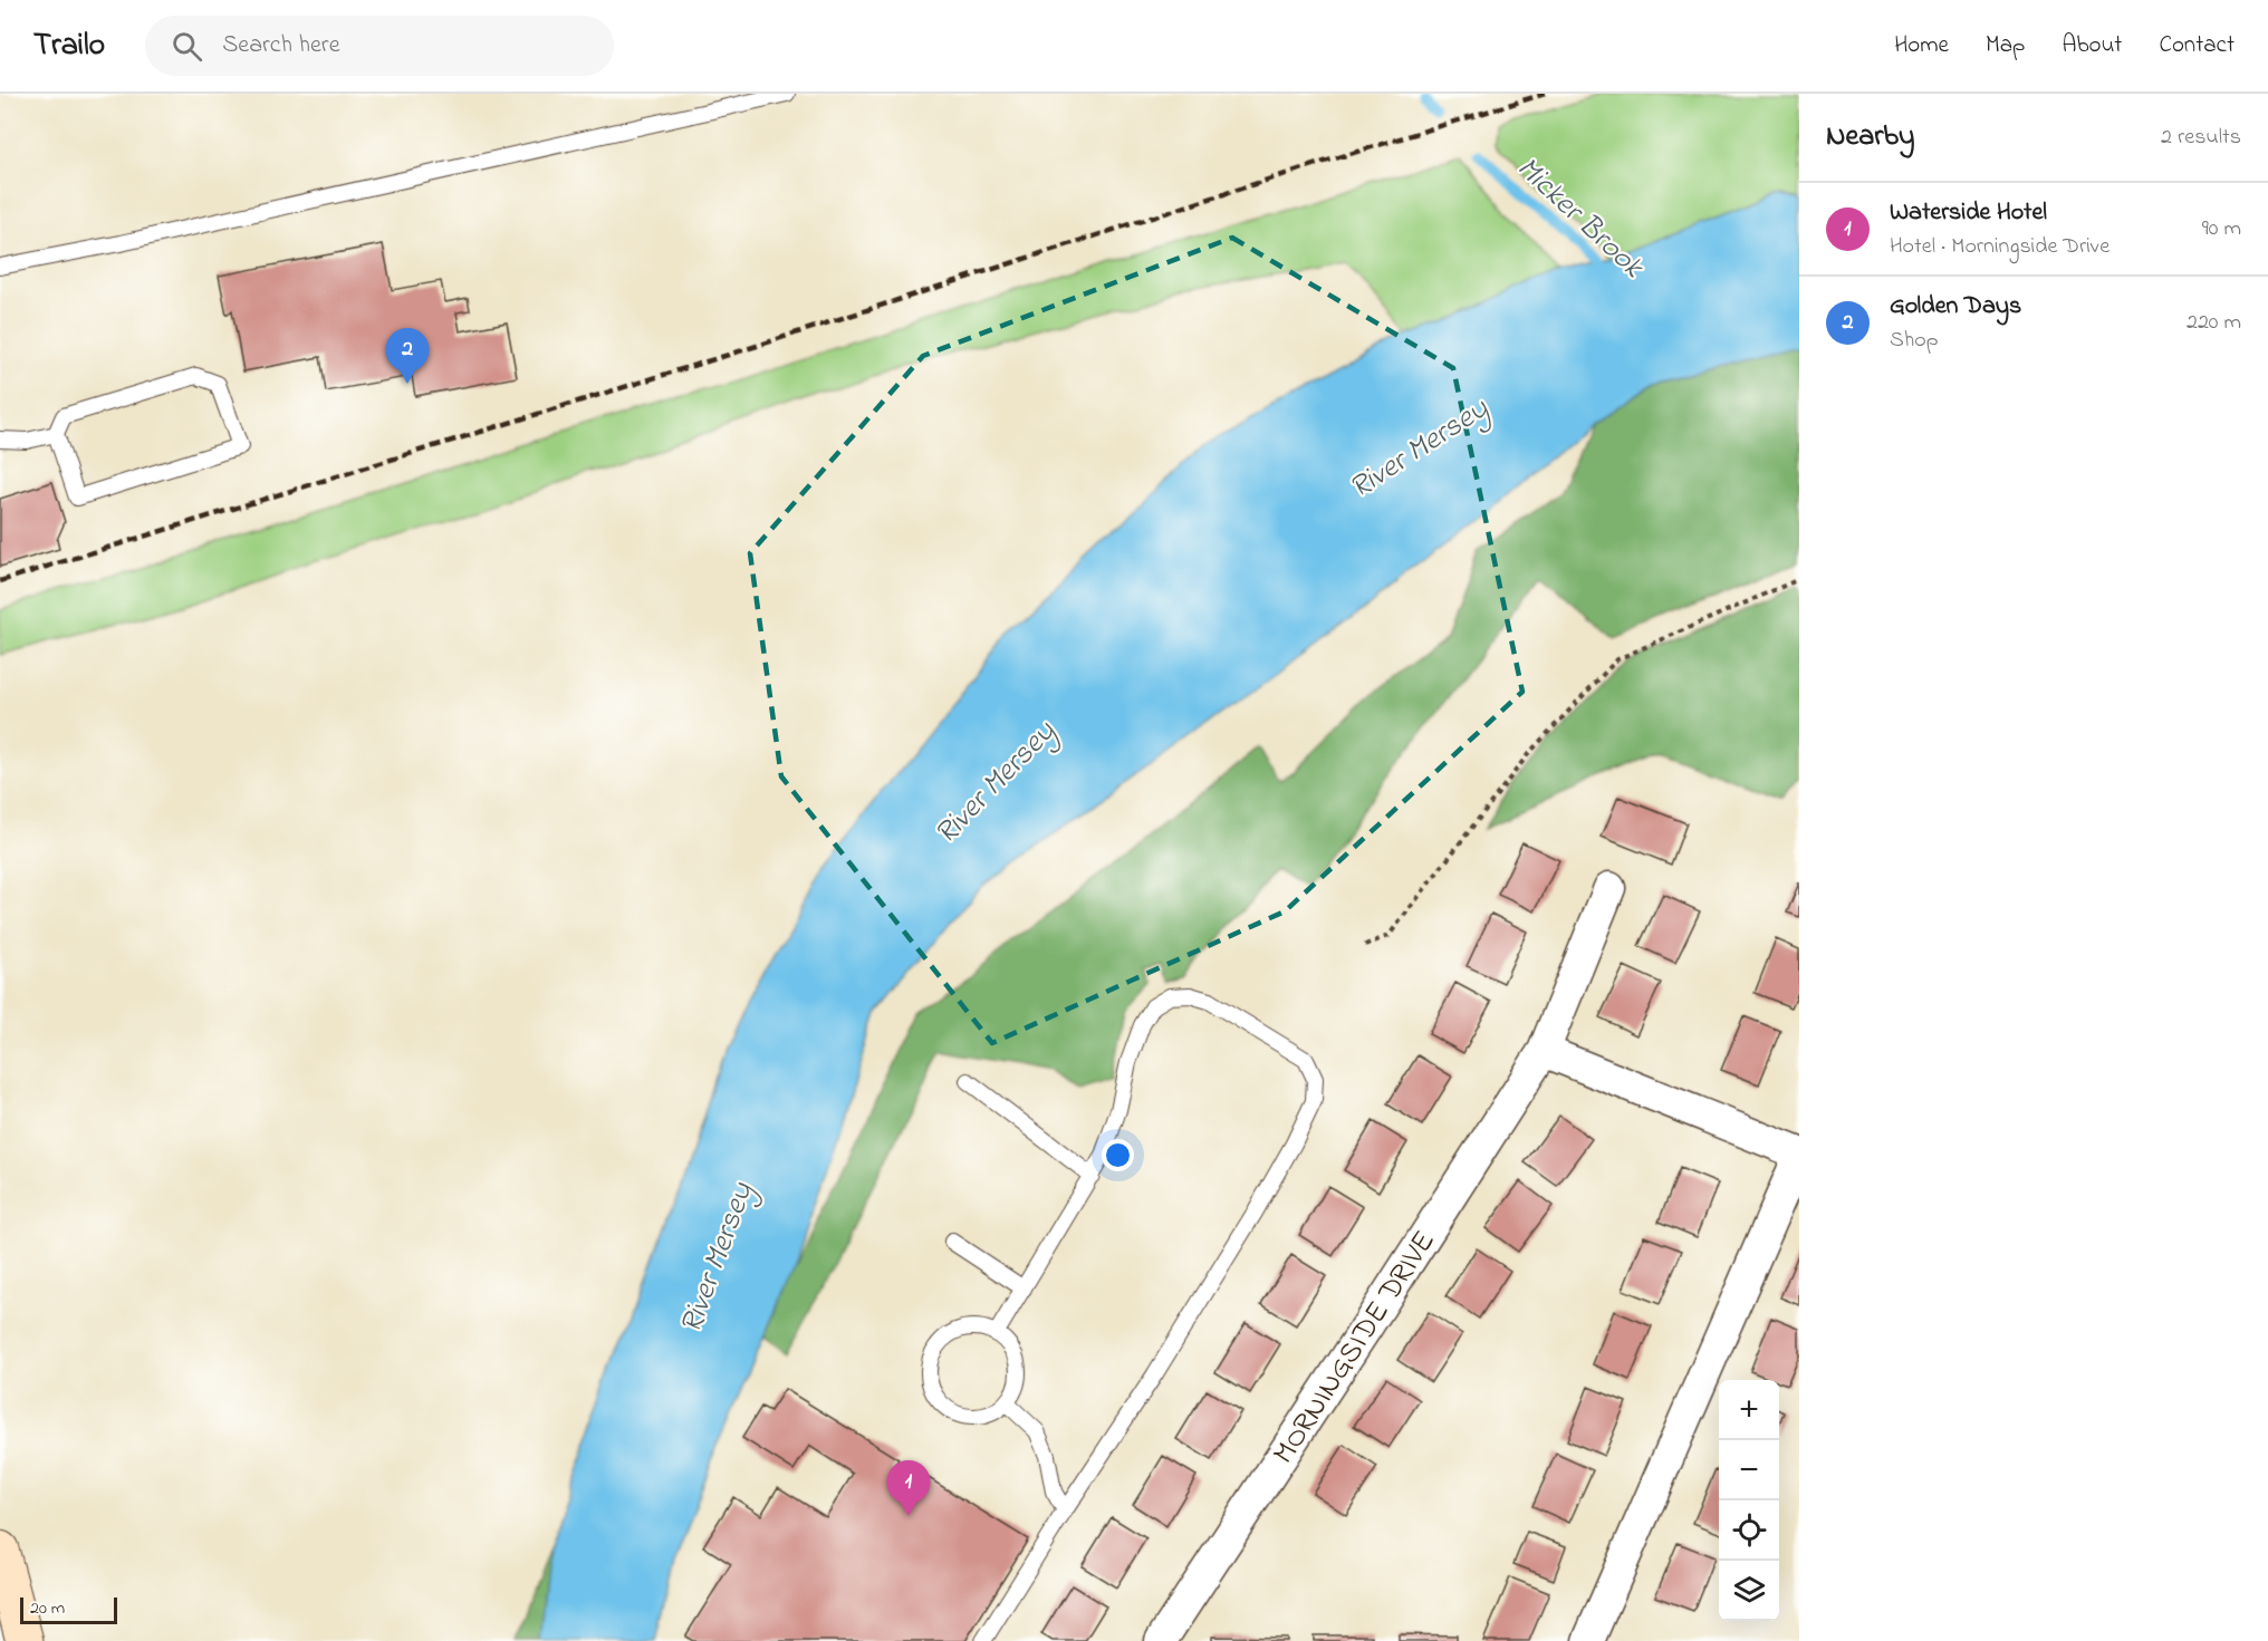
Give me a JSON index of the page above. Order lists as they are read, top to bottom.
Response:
{
  "streets": {
    "street": ["MORNINGSIDE DRIVE"]
  },
  "water": ["Micker Brook", "River Mersey"],
  "scale_bar": "20 m",
  "page": {
    "header": "Trailo",
    "search": "Search here",
    "nav": [
      "Home",
      "Map",
      "About",
      "Contact"
    ],
    "heading": ["Nearby", "2 results"],
    "list": [
      {
        "mark": "1",
        "name": "Waterside Hotel",
        "note": "Hotel · Morningside Drive",
        "value": "90 m"
      },
      {
        "mark": "2",
        "name": "Golden Days",
        "note": "Shop",
        "value": "220 m"
      }
    ],
    "pins": ["2", "1"],
    "map_buttons": ["+", "−"],
    "scale": "20 m"
  }
}
